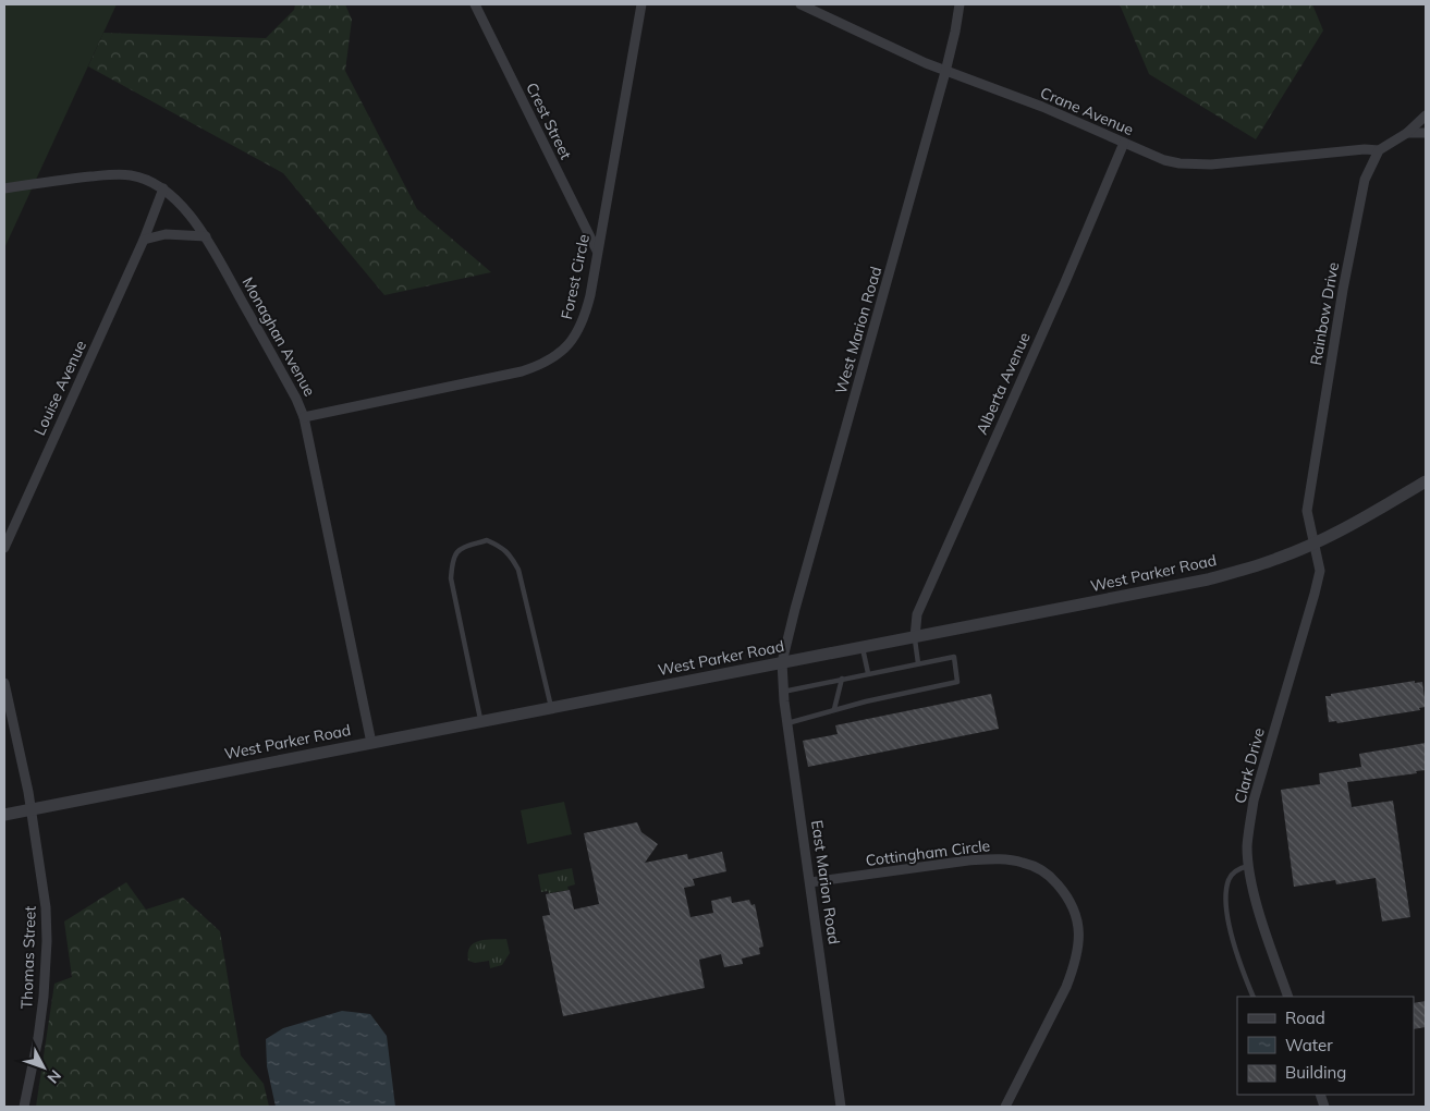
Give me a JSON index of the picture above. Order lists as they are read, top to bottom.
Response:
{
  "streets": {
    "street": [
      "Crane Avenue",
      "Crest Street",
      "Forest Circle",
      "Rainbow Drive",
      "West Marion Road",
      "Monaghan Avenue",
      "Alberta Avenue",
      "Louise Avenue",
      "West Parker Road",
      "Clark Drive",
      "Cottingham Circle",
      "East Marion Road",
      "Thomas Street"
    ]
  },
  "crossings": [
    ["Crane Avenue", "Rainbow Drive"],
    ["Crane Avenue", "West Marion Road"],
    ["Crane Avenue", "Alberta Avenue"],
    ["Crest Street", "Forest Circle"],
    ["Forest Circle", "Monaghan Avenue"],
    ["Rainbow Drive", "West Parker Road"],
    ["Rainbow Drive", "Clark Drive"],
    ["West Marion Road", "West Parker Road"],
    ["West Marion Road", "East Marion Road"],
    ["Monaghan Avenue", "Louise Avenue"],
    ["Monaghan Avenue", "West Parker Road"],
    ["Alberta Avenue", "West Parker Road"],
    ["West Parker Road", "Clark Drive"],
    ["West Parker Road", "East Marion Road"],
    ["West Parker Road", "Thomas Street"],
    ["Cottingham Circle", "East Marion Road"]
  ],
  "legend": ["Road", "Water", "Building"],
  "north": "bottom right"
}
